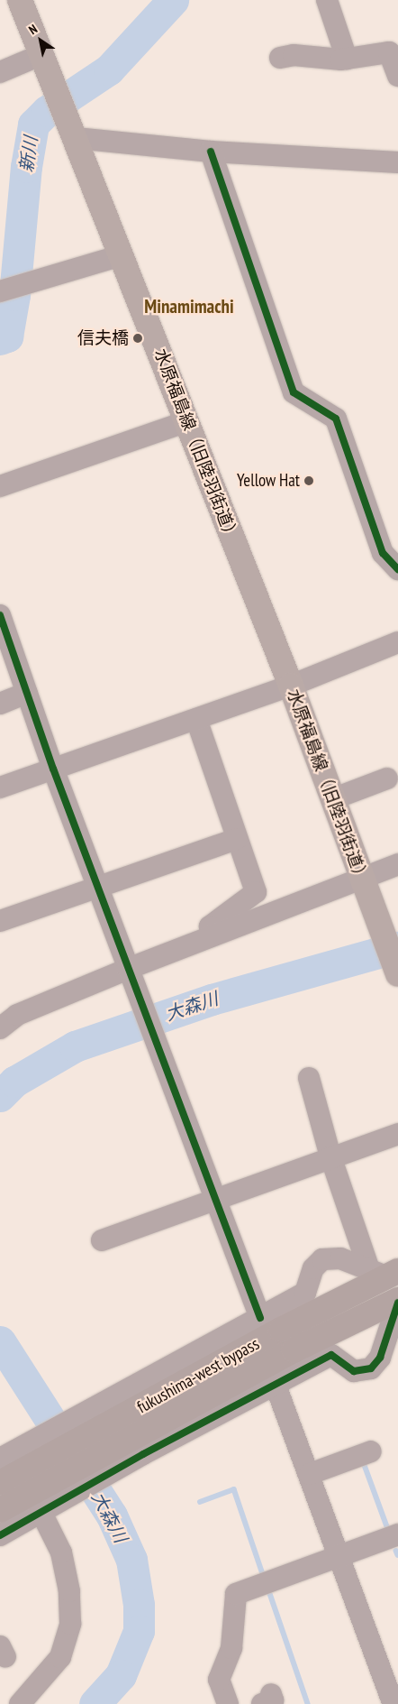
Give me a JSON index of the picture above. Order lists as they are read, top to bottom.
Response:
{
  "streets": {
    "highway": ["fukushima-west bypass"],
    "main road": ["水原福島線（旧陸羽街道）"]
  },
  "districts": ["Minamimachi"],
  "water": ["新川", "大森川"],
  "places": ["信夫橋", "Yellow Hat"],
  "north": "top left"
}
